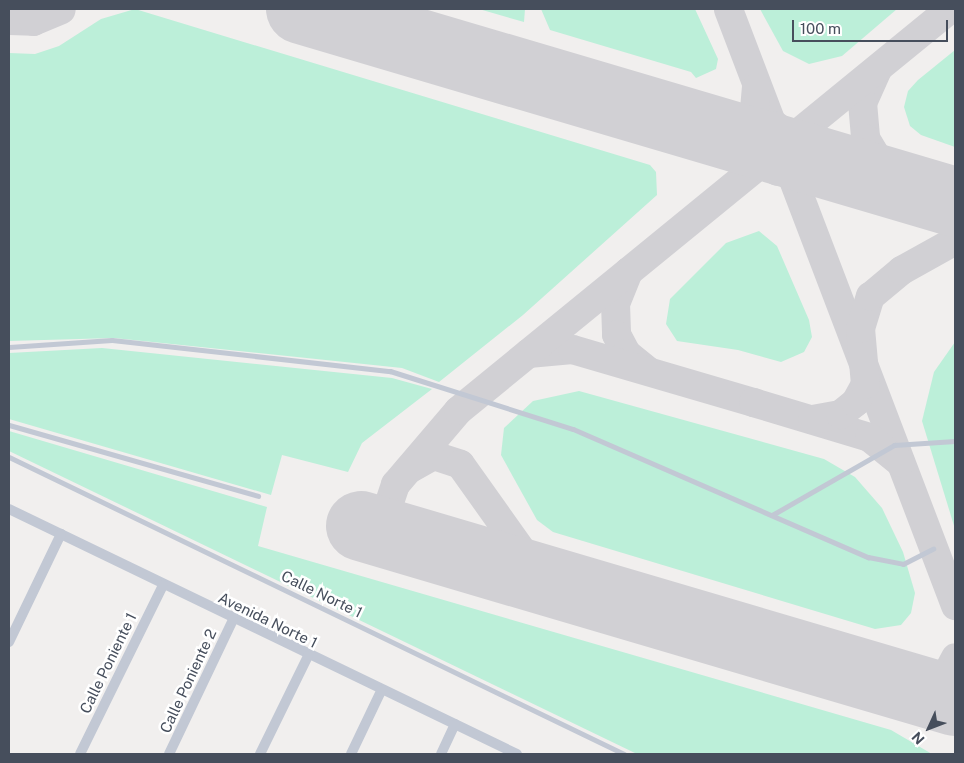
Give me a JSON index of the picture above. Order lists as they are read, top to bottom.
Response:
{
  "streets": {
    "street": ["Avenida Norte 1", "Calle Poniente 1", "Calle Poniente 2"],
    "lane": ["Calle Norte 1"]
  },
  "crossings": [
    ["Avenida Norte 1", "Calle Poniente 1"],
    ["Avenida Norte 1", "Calle Poniente 2"]
  ],
  "scale_bar": "100 m",
  "north": "bottom left"
}
